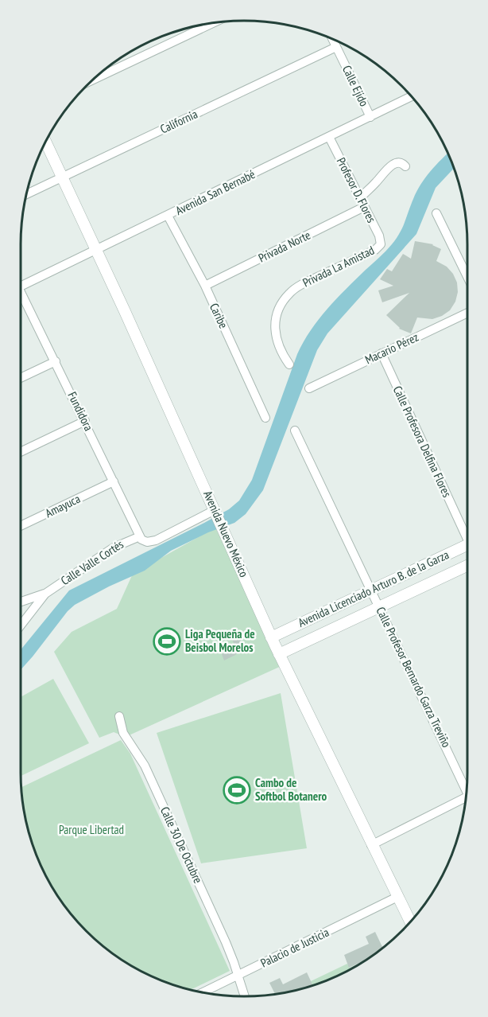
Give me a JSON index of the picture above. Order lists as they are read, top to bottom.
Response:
{
  "streets": {
    "street": [
      "Calle Ejido",
      "California",
      "Profesor D. Flores",
      "Avenida San Bernabé",
      "Privada Norte",
      "Privada La Amistad",
      "Caribe",
      "Macario Pérez",
      "Fundidora",
      "Calle Profesora Delfina Flores",
      "Amayuca",
      "Avenida Nuevo México",
      "Calle Valle Cortés",
      "Avenida Licenciado Arturo B. de la Garza",
      "Calle Profesor Bernardo Garza Treviño",
      "Calle 30 De Octubre",
      "Palacio de Justicia"
    ]
  },
  "crossings": [
    ["Calle Ejido", "California"],
    ["Calle Ejido", "Avenida San Bernabé"],
    ["California", "Avenida Nuevo México"],
    ["Profesor D. Flores", "Avenida San Bernabé"],
    ["Profesor D. Flores", "Privada Norte"],
    ["Profesor D. Flores", "Privada La Amistad"],
    ["Avenida San Bernabé", "Caribe"],
    ["Avenida San Bernabé", "Avenida Nuevo México"],
    ["Privada Norte", "Caribe"],
    ["Macario Pérez", "Calle Profesora Delfina Flores"],
    ["Fundidora", "Amayuca"],
    ["Fundidora", "Calle Valle Cortés"],
    ["Avenida Nuevo México", "Calle Valle Cortés"],
    ["Avenida Nuevo México", "Avenida Licenciado Arturo B. de la Garza"],
    ["Avenida Nuevo México", "Palacio de Justicia"],
    ["Avenida Licenciado Arturo B. de la Garza", "Calle Profesor Bernardo Garza Treviño"],
    ["Calle 30 De Octubre", "Palacio de Justicia"]
  ],
  "parks": ["Parque Libertad"],
  "places": {
    "sports": ["Liga Pequeña de Beisbol Morelos", "Cambo de Softbol Botanero"]
  }
}
